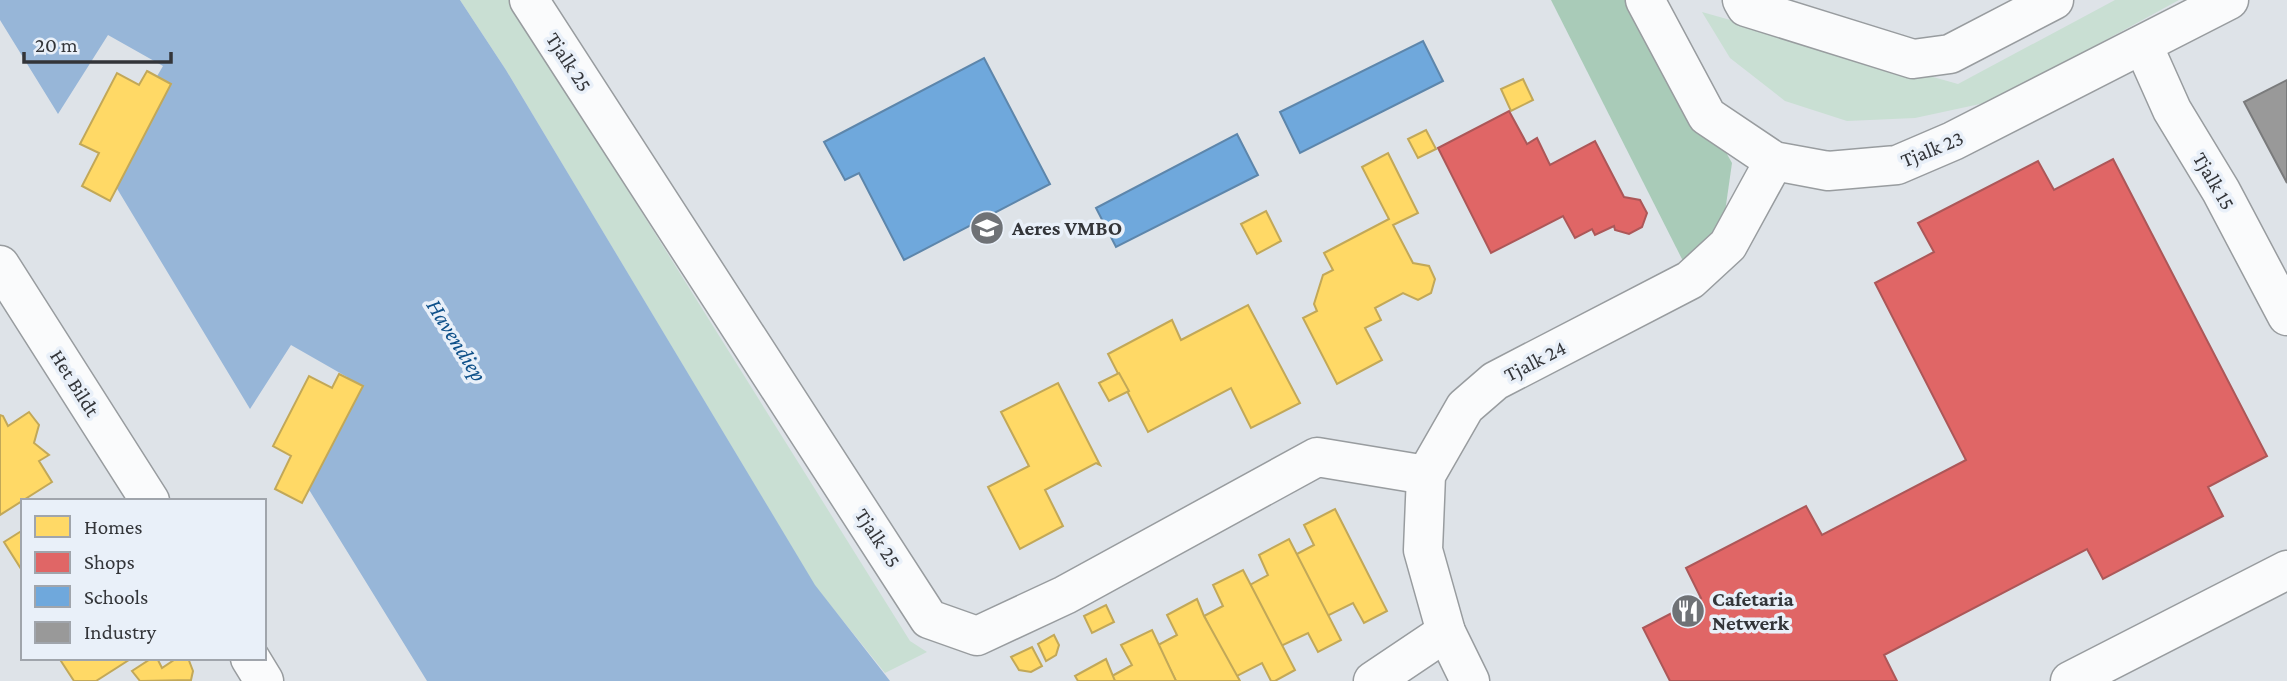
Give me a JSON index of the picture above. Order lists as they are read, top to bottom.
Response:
{
  "streets": {
    "street": [
      "Tjalk 25",
      "Tjalk 23",
      "Tjalk 15",
      "Tjalk 24",
      "Het Bildt"
    ]
  },
  "crossings": [
    ["Tjalk 25", "Tjalk 24"],
    ["Tjalk 23", "Tjalk 15"],
    ["Tjalk 23", "Tjalk 24"]
  ],
  "water": ["Havendiep"],
  "places": {
    "school or university": ["Aeres VMBO"],
    "restaurant": ["Cafetaria Netwerk"]
  },
  "legend": [
    "Homes",
    "Shops",
    "Schools",
    "Industry"
  ],
  "scale_bar": "20 m"
}
